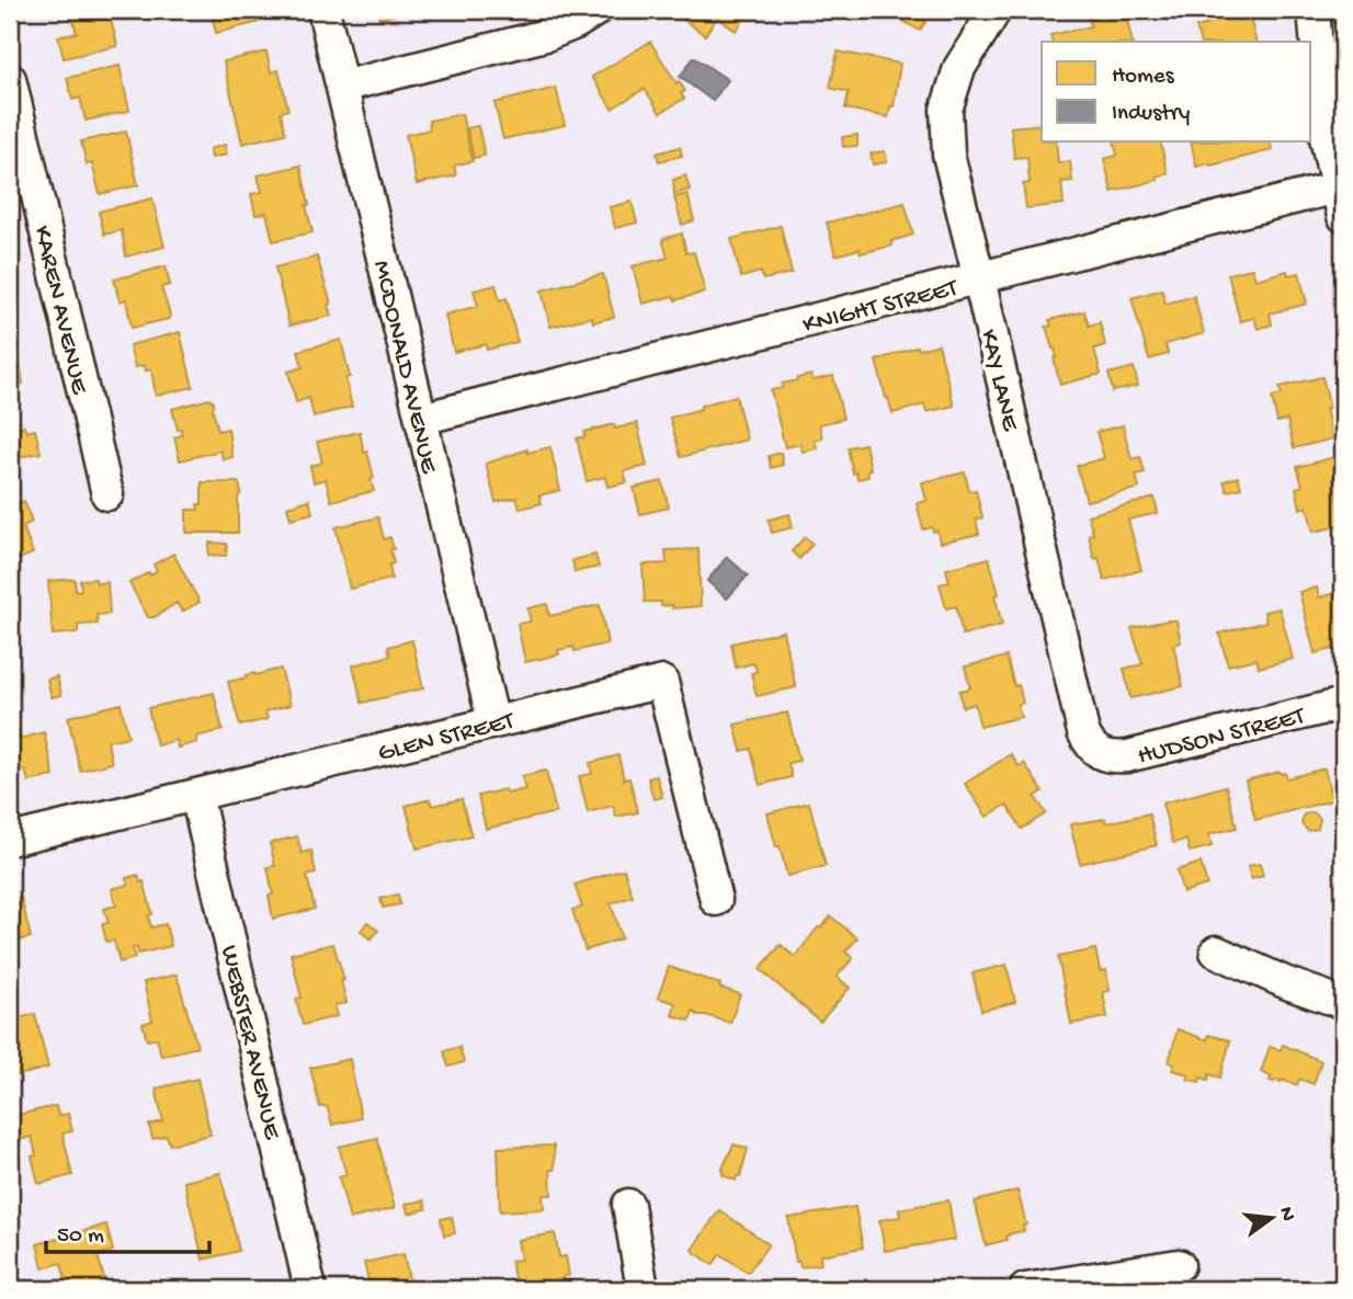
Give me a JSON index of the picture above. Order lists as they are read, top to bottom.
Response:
{
  "streets": {
    "street": [
      "KNIGHT STREET",
      "KAREN AVENUE",
      "MCDONALD AVENUE",
      "KAY LANE",
      "HUDSON STREET",
      "GLEN STREET",
      "WEBSTER AVENUE"
    ]
  },
  "crossings": [
    ["KNIGHT STREET", "MCDONALD AVENUE"],
    ["KNIGHT STREET", "KAY LANE"],
    ["MCDONALD AVENUE", "GLEN STREET"],
    ["KAY LANE", "HUDSON STREET"],
    ["GLEN STREET", "WEBSTER AVENUE"]
  ],
  "legend": ["Homes", "Industry"],
  "scale_bar": "50 m",
  "north": "right"
}
